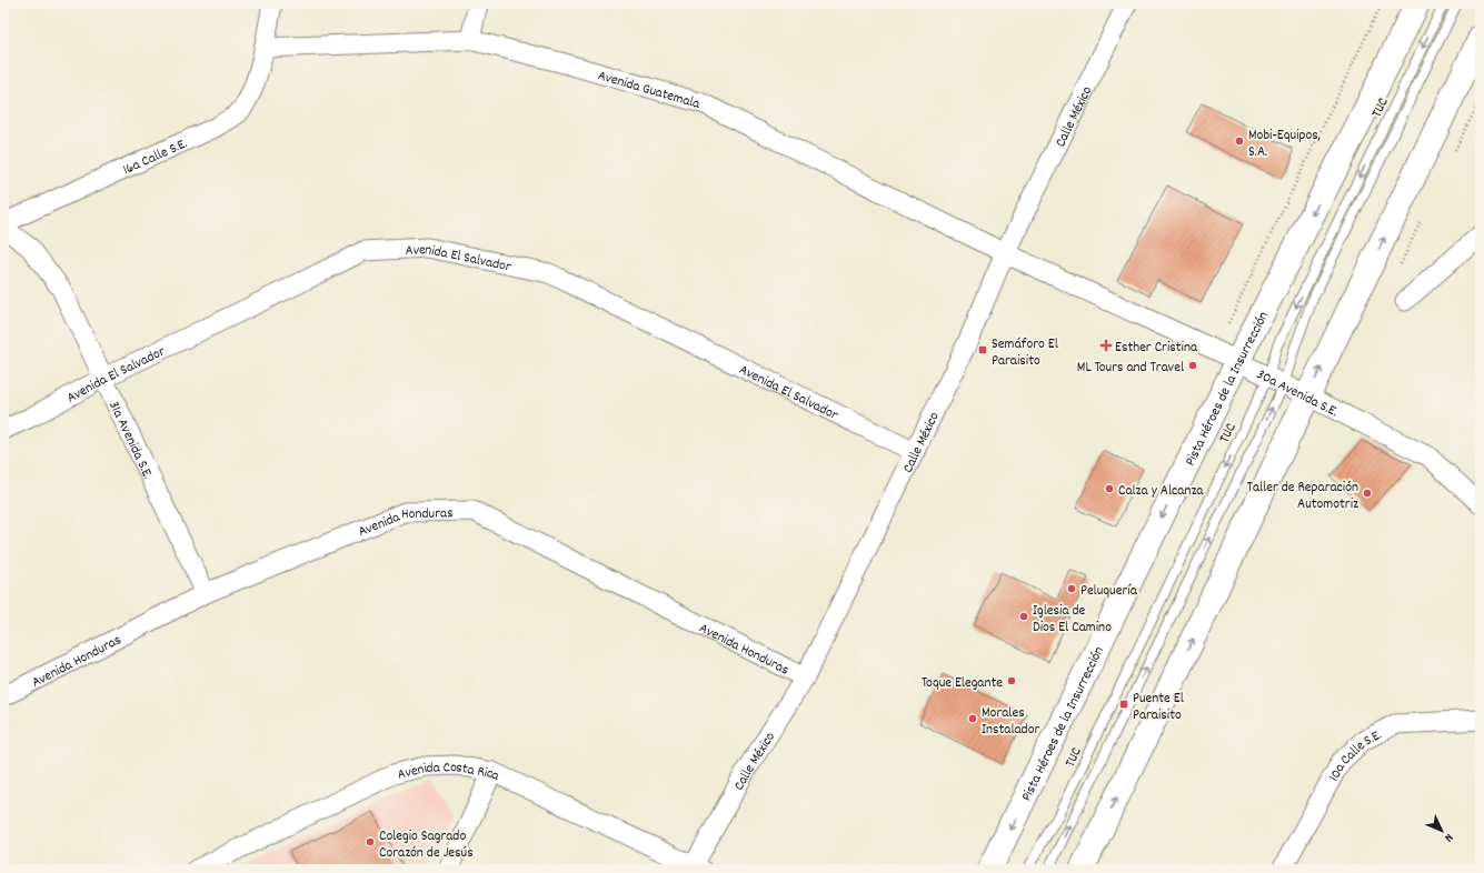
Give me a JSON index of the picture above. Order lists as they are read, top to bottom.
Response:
{
  "streets": {
    "main road": ["Pista Héroes de la Insurrección"],
    "street": [
      "Avenida Guatemala",
      "Calle México",
      "16a Calle S.E.",
      "Avenida El Salvador",
      "30a Avenida S.E.",
      "31a Avenida S.E.",
      "Avenida Honduras",
      "10a Calle S.E.",
      "Avenida Costa Rica"
    ],
    "lane": ["TUC"]
  },
  "crossings": [
    ["Avenida Guatemala", "Calle México"],
    ["Avenida Guatemala", "16a Calle S.E."],
    ["Avenida Guatemala", "30a Avenida S.E."],
    ["TUC", "30a Avenida S.E."],
    ["Calle México", "Avenida El Salvador"],
    ["Calle México", "30a Avenida S.E."],
    ["Calle México", "Avenida Honduras"],
    ["Calle México", "Avenida Costa Rica"],
    ["Avenida El Salvador", "31a Avenida S.E."],
    ["Pista Héroes de la Insurrección", "30a Avenida S.E."],
    ["31a Avenida S.E.", "Avenida Honduras"]
  ],
  "places": {
    "other": [
      "Mobi-Equipos, S.A.",
      "ML Tours and Travel",
      "Calza y Alcanza",
      "Taller de Reparación Automotriz",
      "Peluquería",
      "Iglesia de Dios El Camino",
      "Toque Elegante",
      "Morales Instalador",
      "Colegio Sagrado Corazón de Jesús"
    ],
    "health": ["Esther Cristina"],
    "transit": ["Semáforo El Paraisito", "Puente El Paraisito"]
  },
  "north": "bottom right"
}
